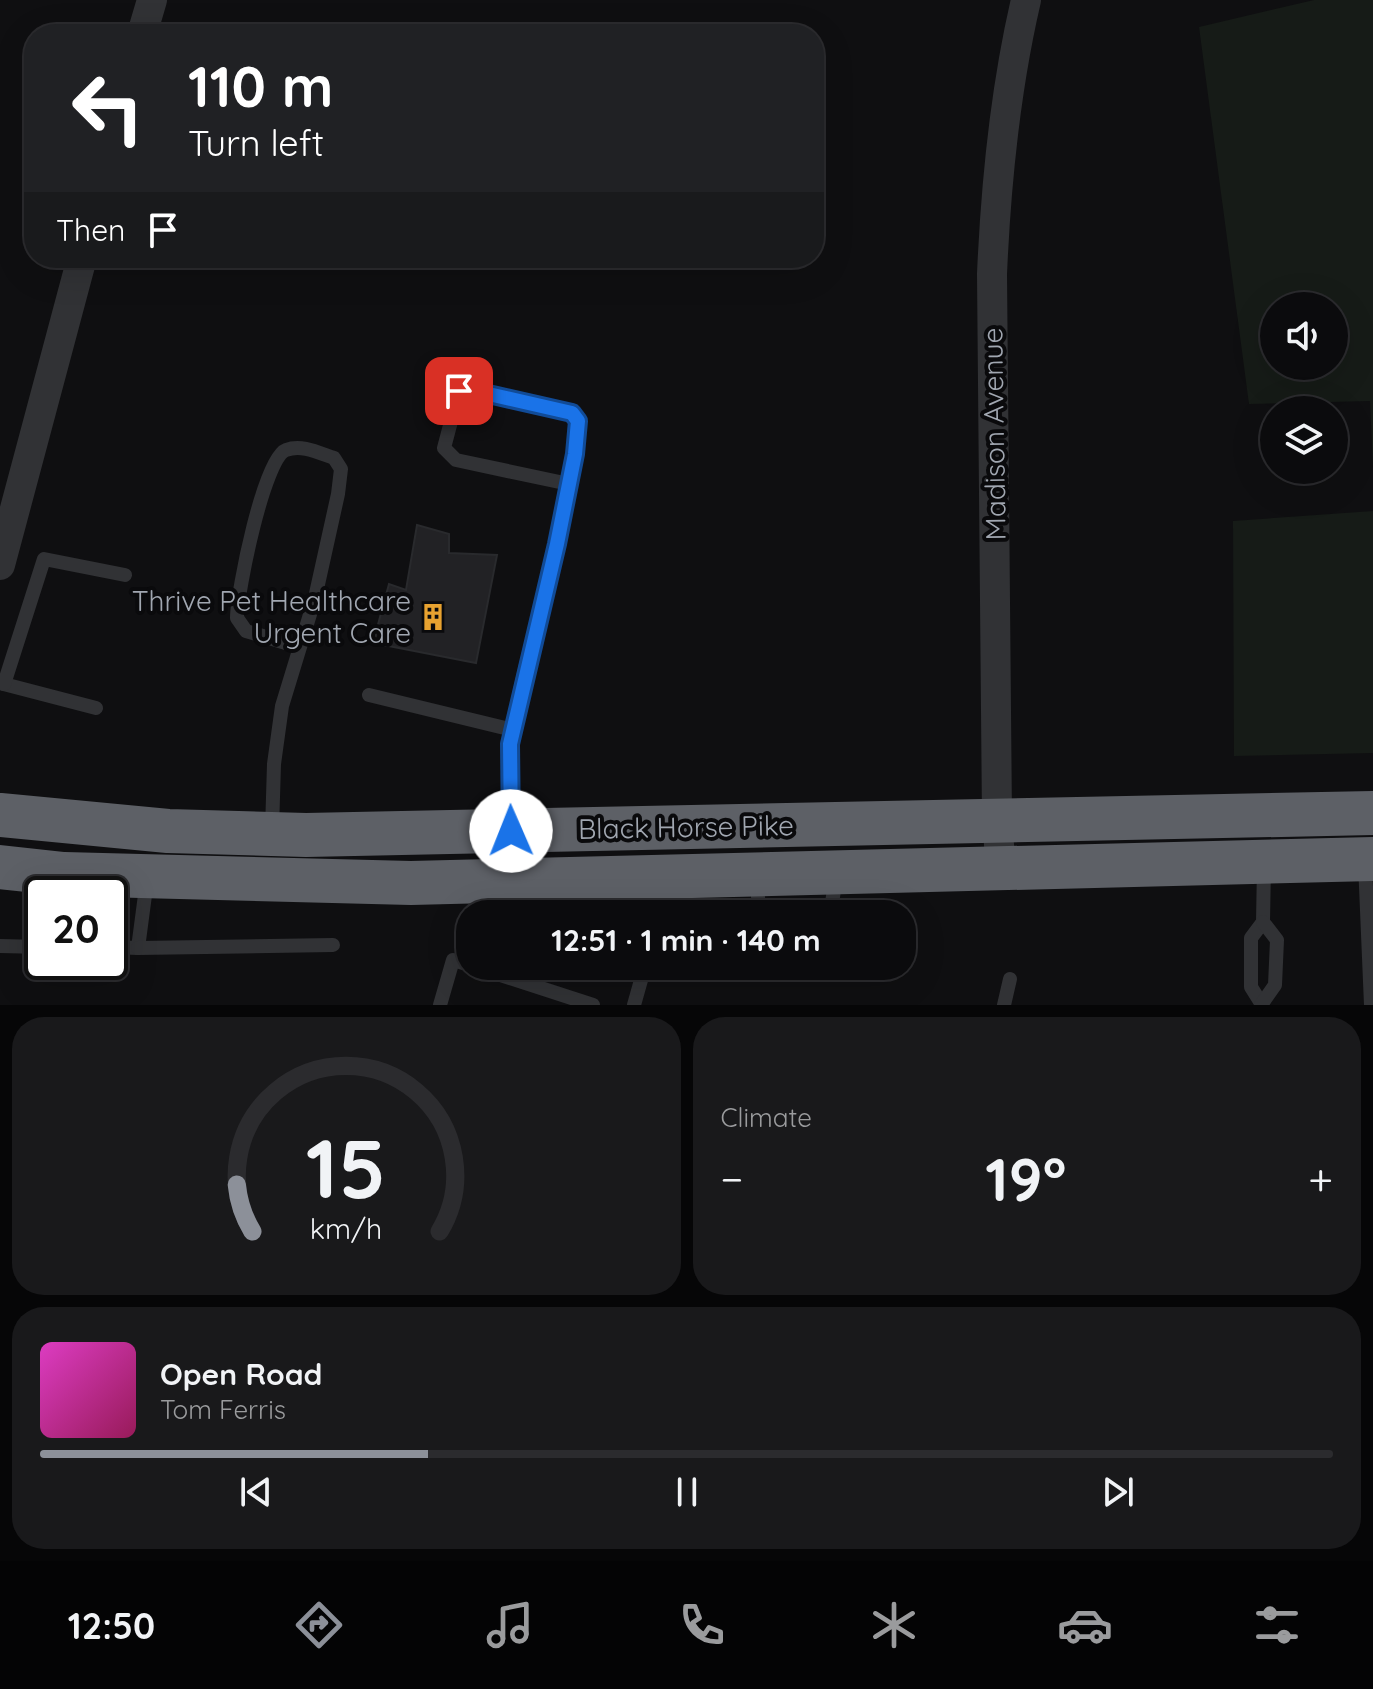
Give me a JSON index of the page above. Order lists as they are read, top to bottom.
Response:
{
  "streets": {
    "highway": ["Black Horse Pike"],
    "street": ["Madison Avenue"]
  },
  "crossings": [
    ["Madison Avenue", "Black Horse Pike"]
  ],
  "places": {
    "building": ["Thrive Pet Healthcare Urgent Care"]
  },
  "page": {
    "turn": ["110 m", "Turn left"],
    "then": "Then",
    "limit": "20",
    "trip": "12:51 · 1 min · 140 m",
    "tile": "Climate",
    "heat": ["−", "19°", "+"],
    "song": ["Open Road", "Tom Ferris"],
    "tabs": "12:50",
    "gauge": ["15", "km/h"]
  }
}
